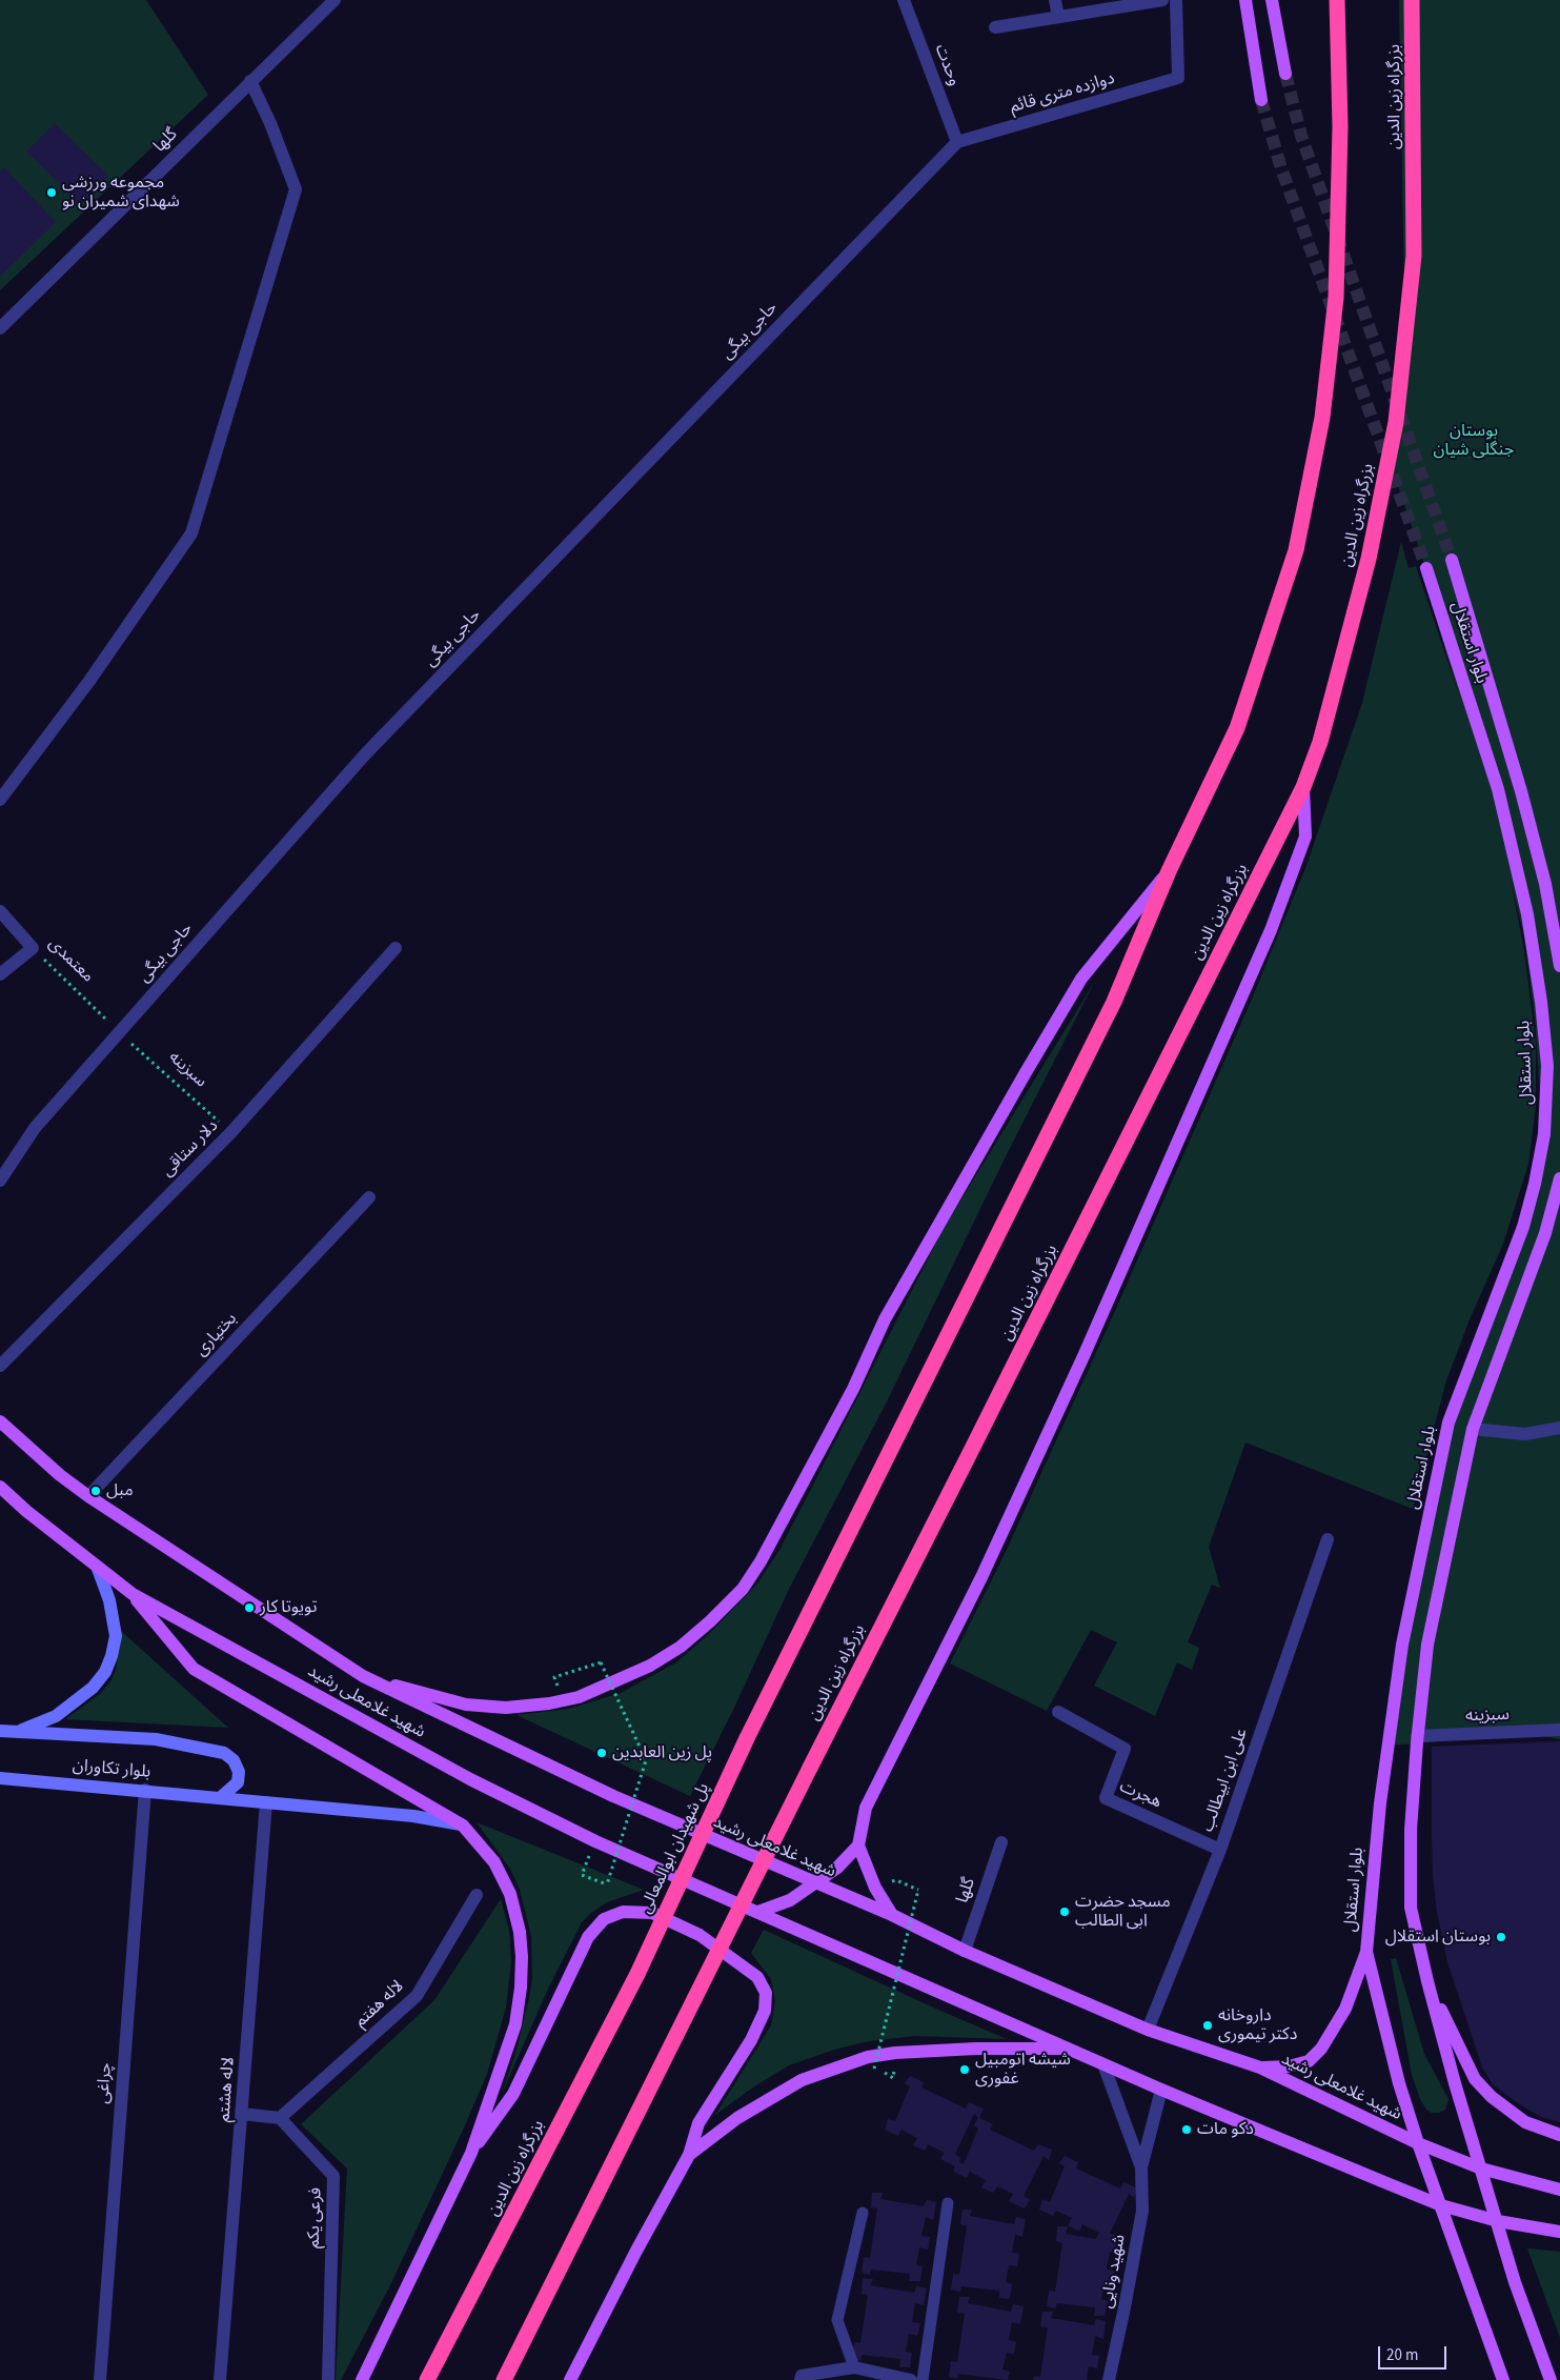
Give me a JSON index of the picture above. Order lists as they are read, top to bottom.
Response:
{
  "streets": {
    "highway": ["بزرگراه زین الدین", "پل شهیدان ابوالمعالی"],
    "main road": ["بلوار استقلال", "شهید غلامعلی رشید", "بلوار تکاوران"],
    "street": [
      "وحدت",
      "دوازده متری قائم",
      "گلها",
      "حاجی بیگی",
      "معتمدی",
      "سبزینه",
      "دلار ستاقی",
      "بختیاری",
      "علی ابن ابیطالب",
      "هجرت",
      "لاله هفتم",
      "چراغی",
      "لاله هشتم",
      "فرعی یکم",
      "شهید ونایی"
    ]
  },
  "crossings": [
    ["وحدت", "دوازده متری قائم"],
    ["وحدت", "حاجی بیگی"],
    ["دوازده متری قائم", "حاجی بیگی"],
    ["بزرگراه زین الدین", "پل شهیدان ابوالمعالی"],
    ["گلها", "شهید غلامعلی رشید"],
    ["حاجی بیگی", "معتمدی"],
    ["حاجی بیگی", "سبزینه"],
    ["بلوار استقلال", "شهید غلامعلی رشید"],
    ["معتمدی", "سبزینه"],
    ["سبزینه", "دلار ستاقی"],
    ["بختیاری", "شهید غلامعلی رشید"],
    ["شهید غلامعلی رشید", "علی ابن ابیطالب"],
    ["شهید غلامعلی رشید", "شهید ونایی"],
    ["بلوار تکاوران", "چراغی"],
    ["بلوار تکاوران", "لاله هشتم"],
    ["علی ابن ابیطالب", "هجرت"],
    ["لاله هفتم", "فرعی یکم"]
  ],
  "parks": ["بوستان جنگلی شیان"],
  "places": [
    "مجموعه ورزشی شهدای شمیران نو",
    "مبل",
    "تویوتا کار",
    "پل زین العابدین",
    "مسجد حضرت ابی الطالب",
    "بوستان استقلال",
    "داروخانه دکتر تیموری",
    "شیشه اتومبیل غفوری",
    "دکو مات"
  ],
  "scale_bar": "20 m"
}
